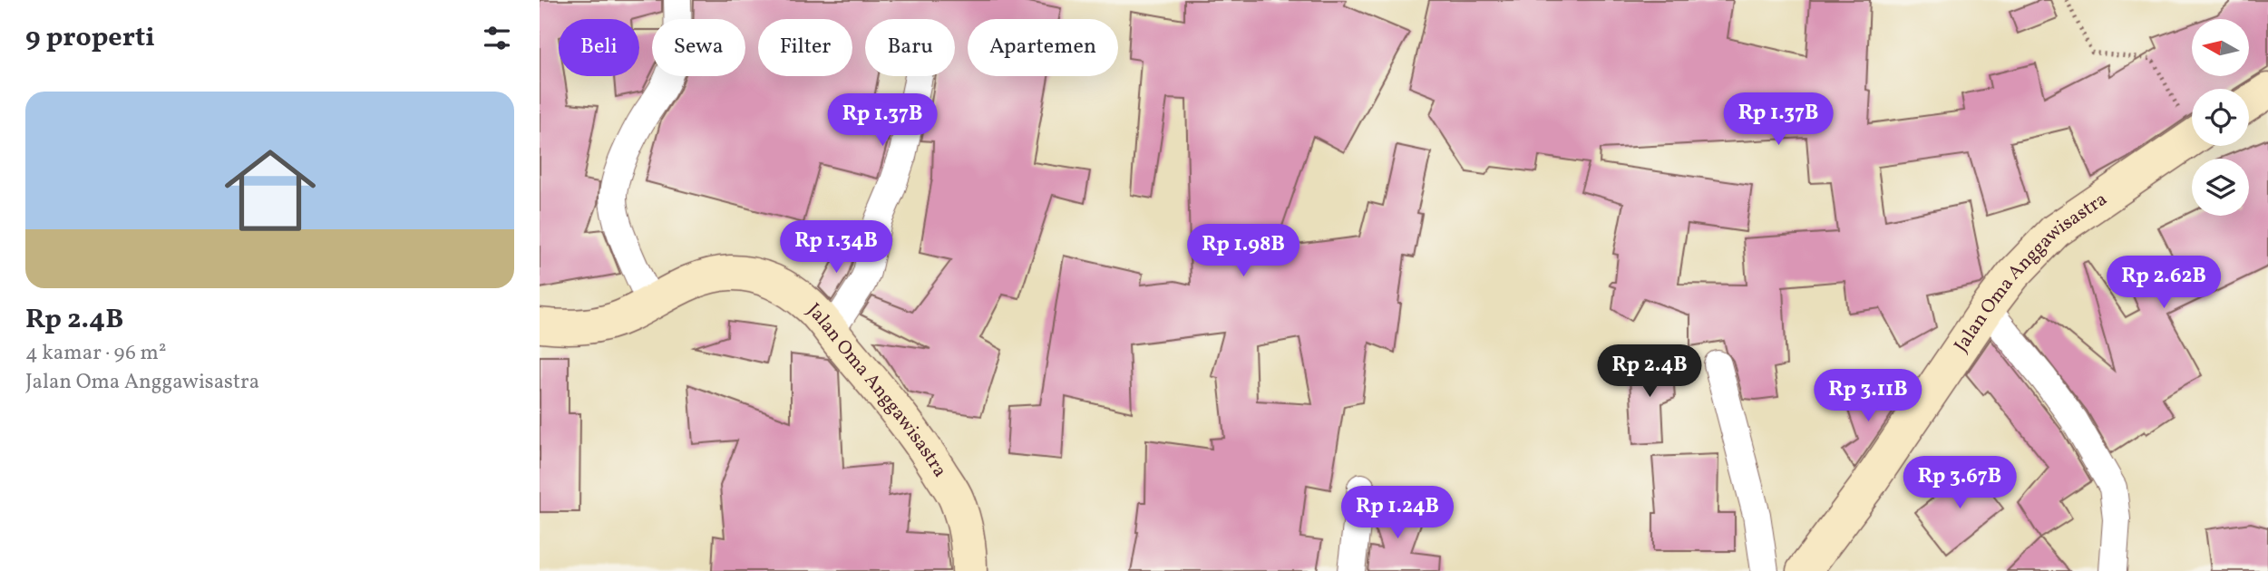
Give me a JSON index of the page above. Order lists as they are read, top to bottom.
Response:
{
  "streets": {
    "main road": ["Jalan Oma Anggawisastra"]
  },
  "north": "left",
  "page": {
    "heading": "9 properti",
    "chip": [
      "Beli",
      "Sewa",
      "Filter",
      "Baru",
      "Apartemen"
    ],
    "list": [
      {
        "name": "Rp 2.4B",
        "note": "4 kamar · 96 m² · Jalan Oma Anggawisastra"
      }
    ],
    "price": [
      "Rp 1.37B",
      "Rp 1.37B",
      "Rp 1.34B",
      "Rp 1.98B",
      "Rp 2.62B",
      "Rp 2.4B",
      "Rp 3.11B",
      "Rp 3.67B",
      "Rp 1.24B"
    ]
  }
}
